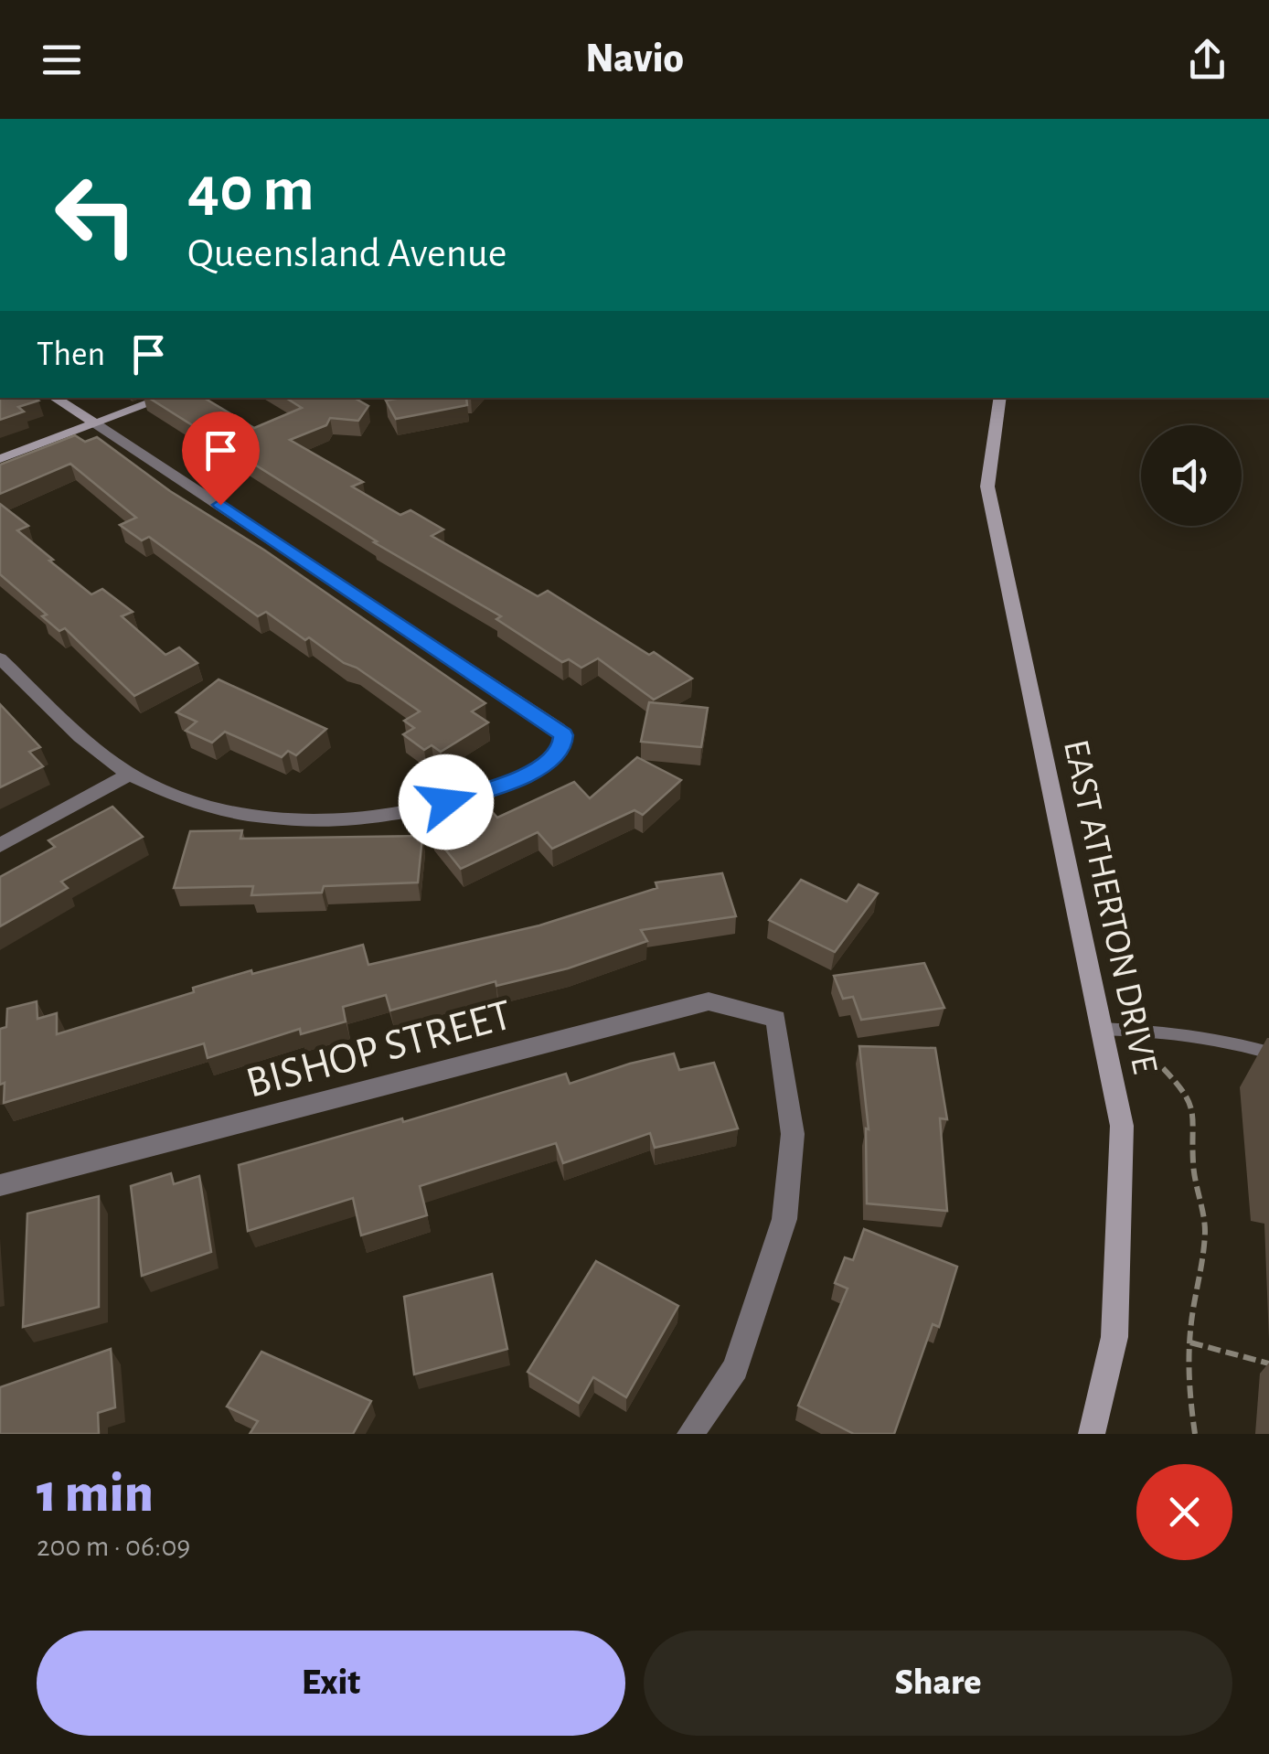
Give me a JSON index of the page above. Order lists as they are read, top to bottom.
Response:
{
  "streets": {
    "street": ["EAST ATHERTON DRIVE", "BISHOP STREET"]
  },
  "page": {
    "header": "Navio",
    "turn": ["40 m", "Queensland Avenue"],
    "then": "Then",
    "heading": ["1 min", "200 m · 06:09"],
    "buttons": ["Exit", "Share"]
  }
}
